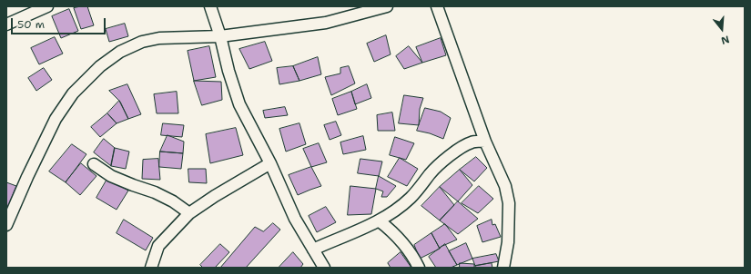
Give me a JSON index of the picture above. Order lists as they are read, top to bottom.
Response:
{
  "scale_bar": "50 m",
  "north": "bottom"
}
